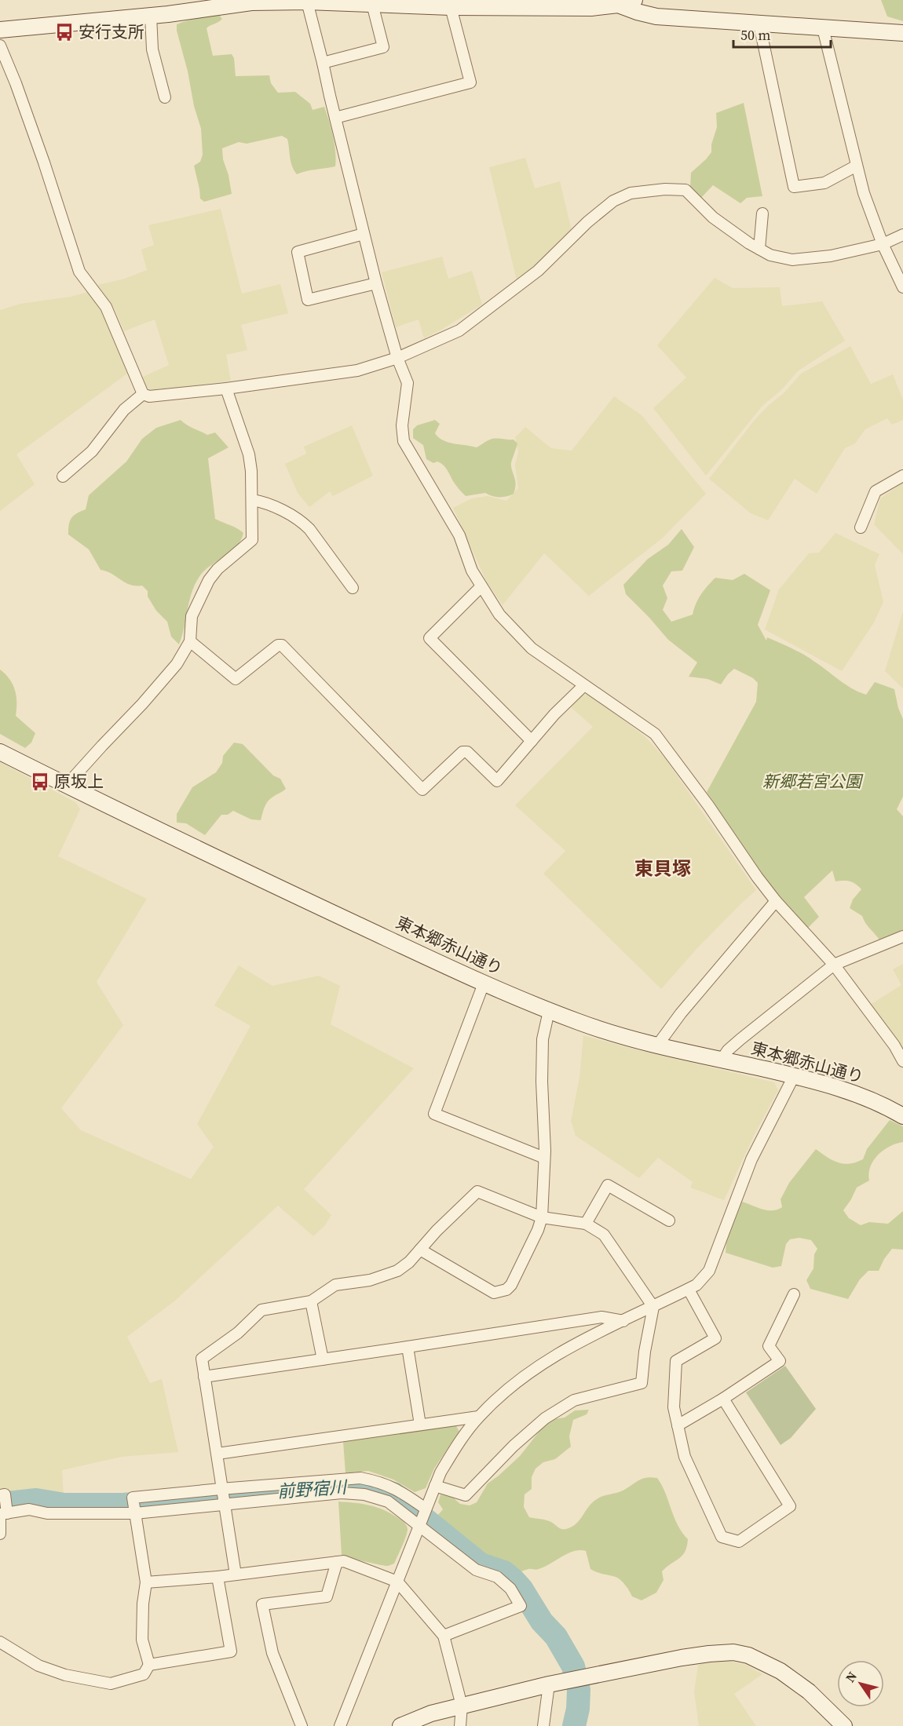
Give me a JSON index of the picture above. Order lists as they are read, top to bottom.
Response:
{
  "streets": {
    "street": ["東本郷赤山通り"]
  },
  "districts": ["東貝塚"],
  "water": ["前野宿川"],
  "parks": ["新郷若宮公園"],
  "places": {
    "bus stop": ["安行支所", "原坂上"]
  },
  "scale_bar": "50 m",
  "north": "top left"
}
